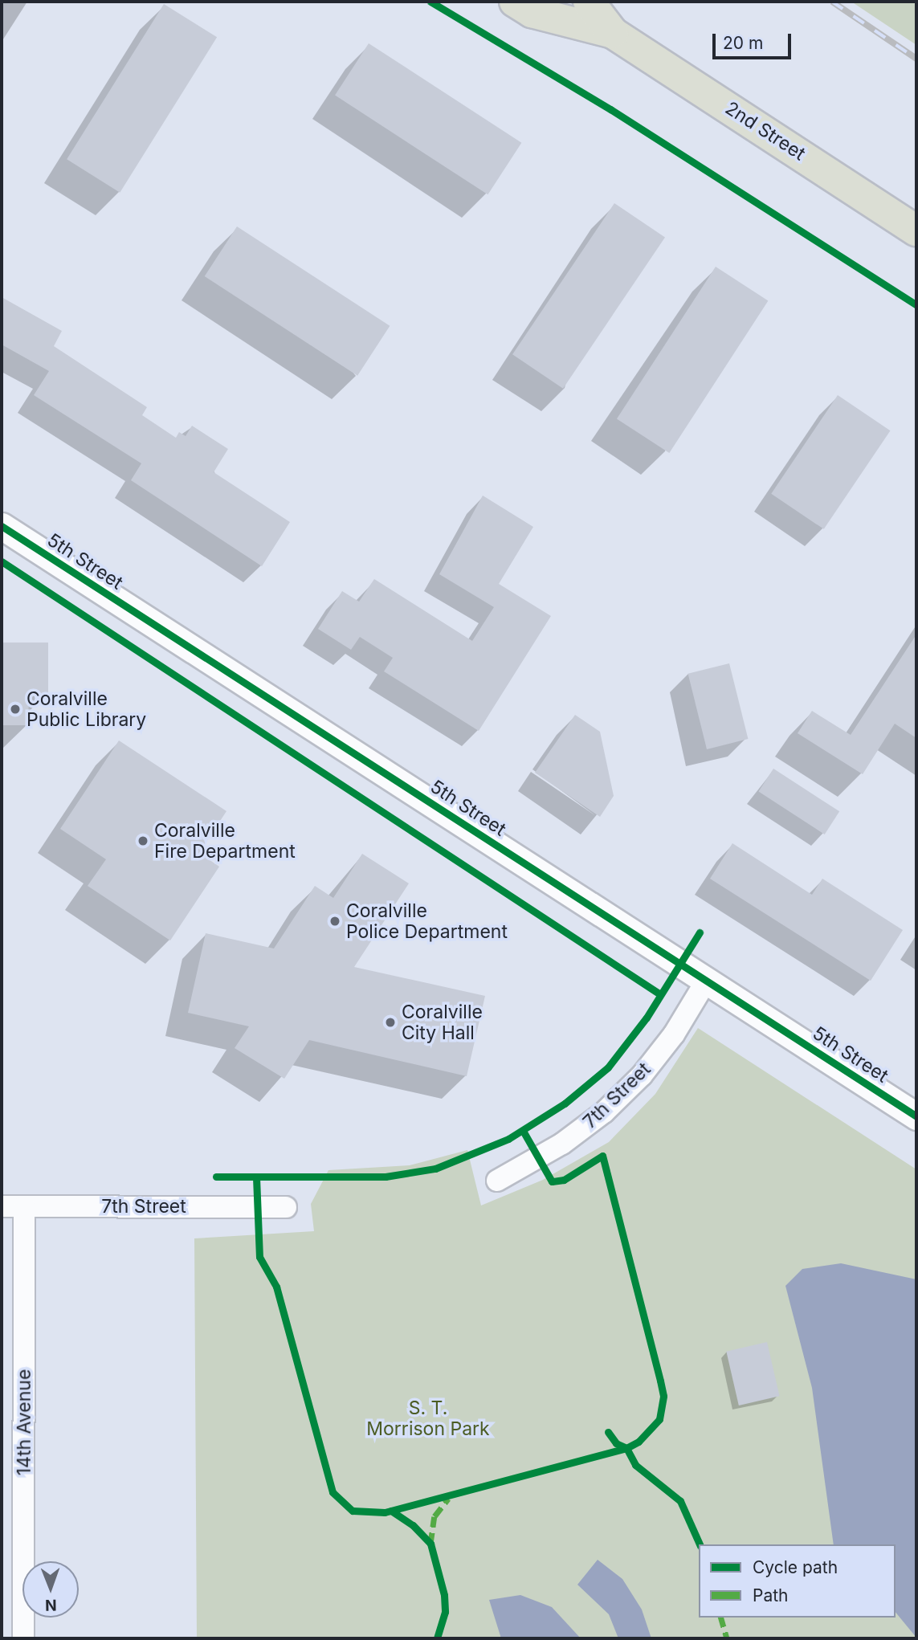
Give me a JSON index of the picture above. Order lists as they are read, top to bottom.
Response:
{
  "streets": {
    "main road": ["2nd Street"],
    "street": ["5th Street", "7th Street", "14th Avenue"]
  },
  "crossings": [
    ["5th Street", "7th Street"],
    ["7th Street", "14th Avenue"]
  ],
  "parks": ["S. T. Morrison Park"],
  "places": [
    "Coralville Public Library",
    "Coralville Fire Department",
    "Coralville Police Department",
    "Coralville City Hall"
  ],
  "legend": ["Cycle path", "Path"],
  "scale_bar": "20 m",
  "north": "bottom"
}
